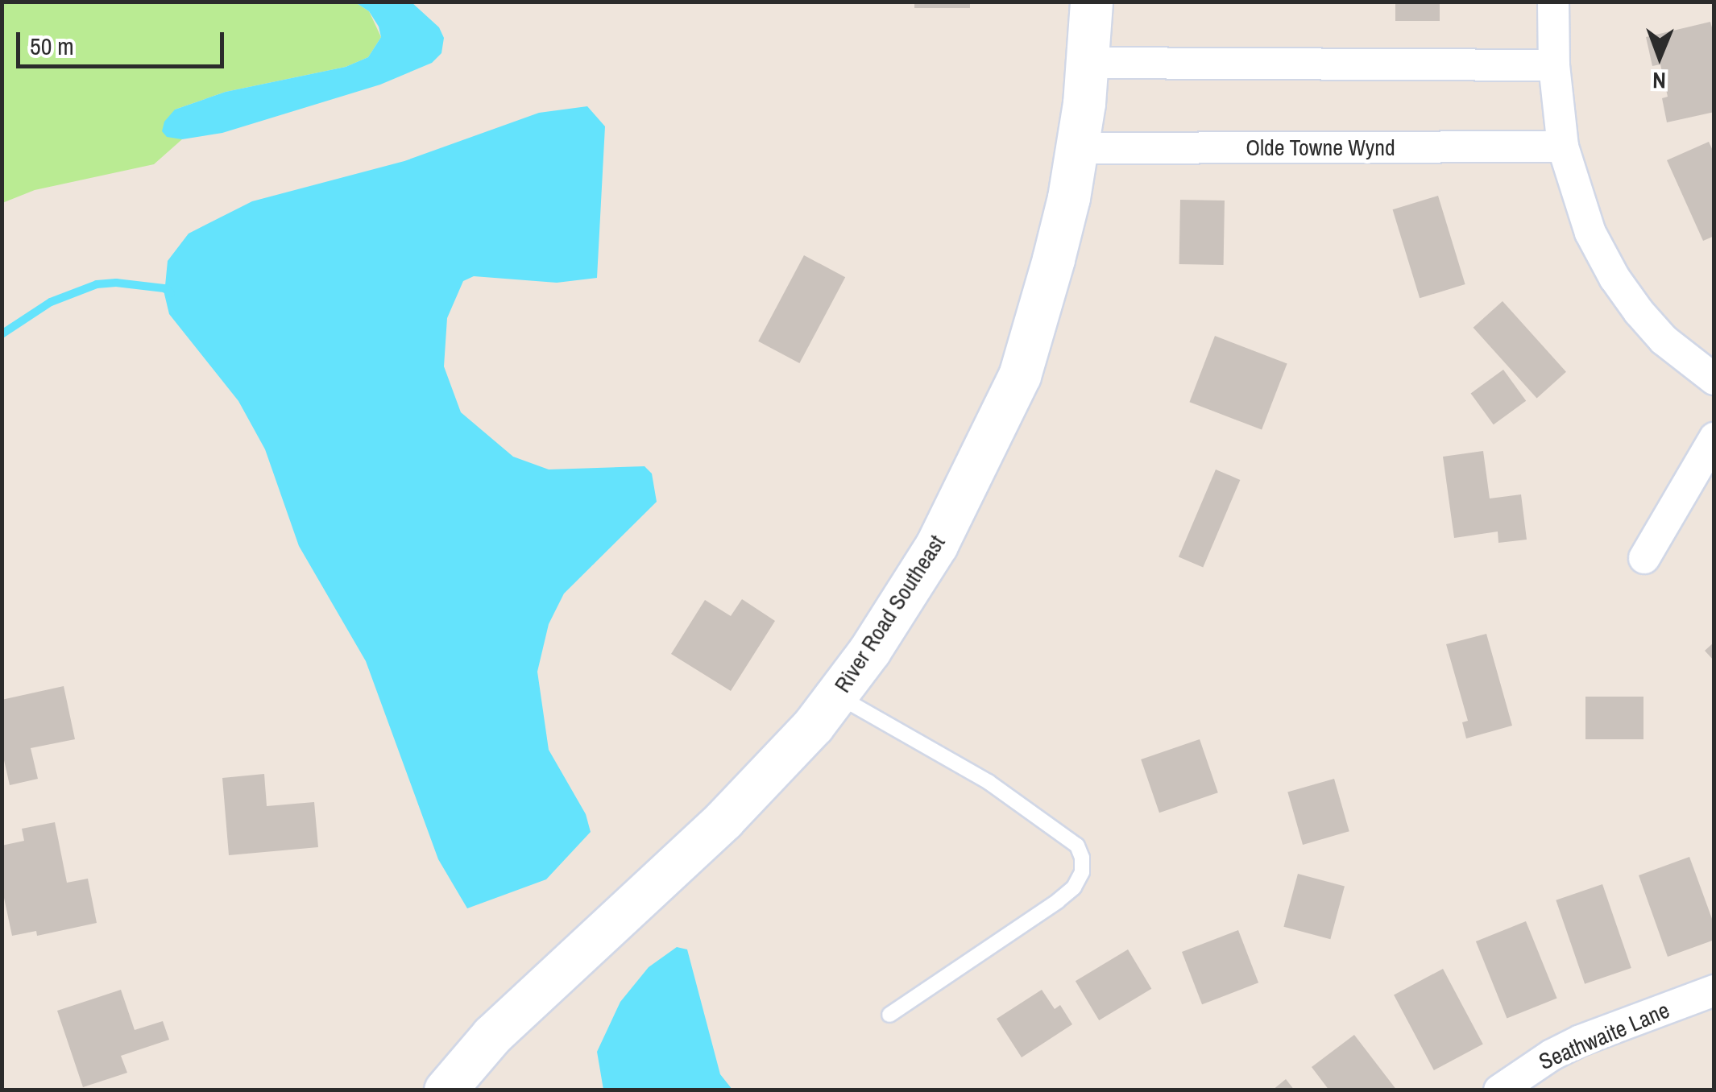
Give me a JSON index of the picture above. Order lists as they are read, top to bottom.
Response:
{
  "streets": {
    "main road": ["River Road Southeast"],
    "street": ["Olde Towne Wynd", "Seathwaite Lane"]
  },
  "crossings": [
    ["Olde Towne Wynd", "River Road Southeast"]
  ],
  "scale_bar": "50 m",
  "north": "bottom"
}
